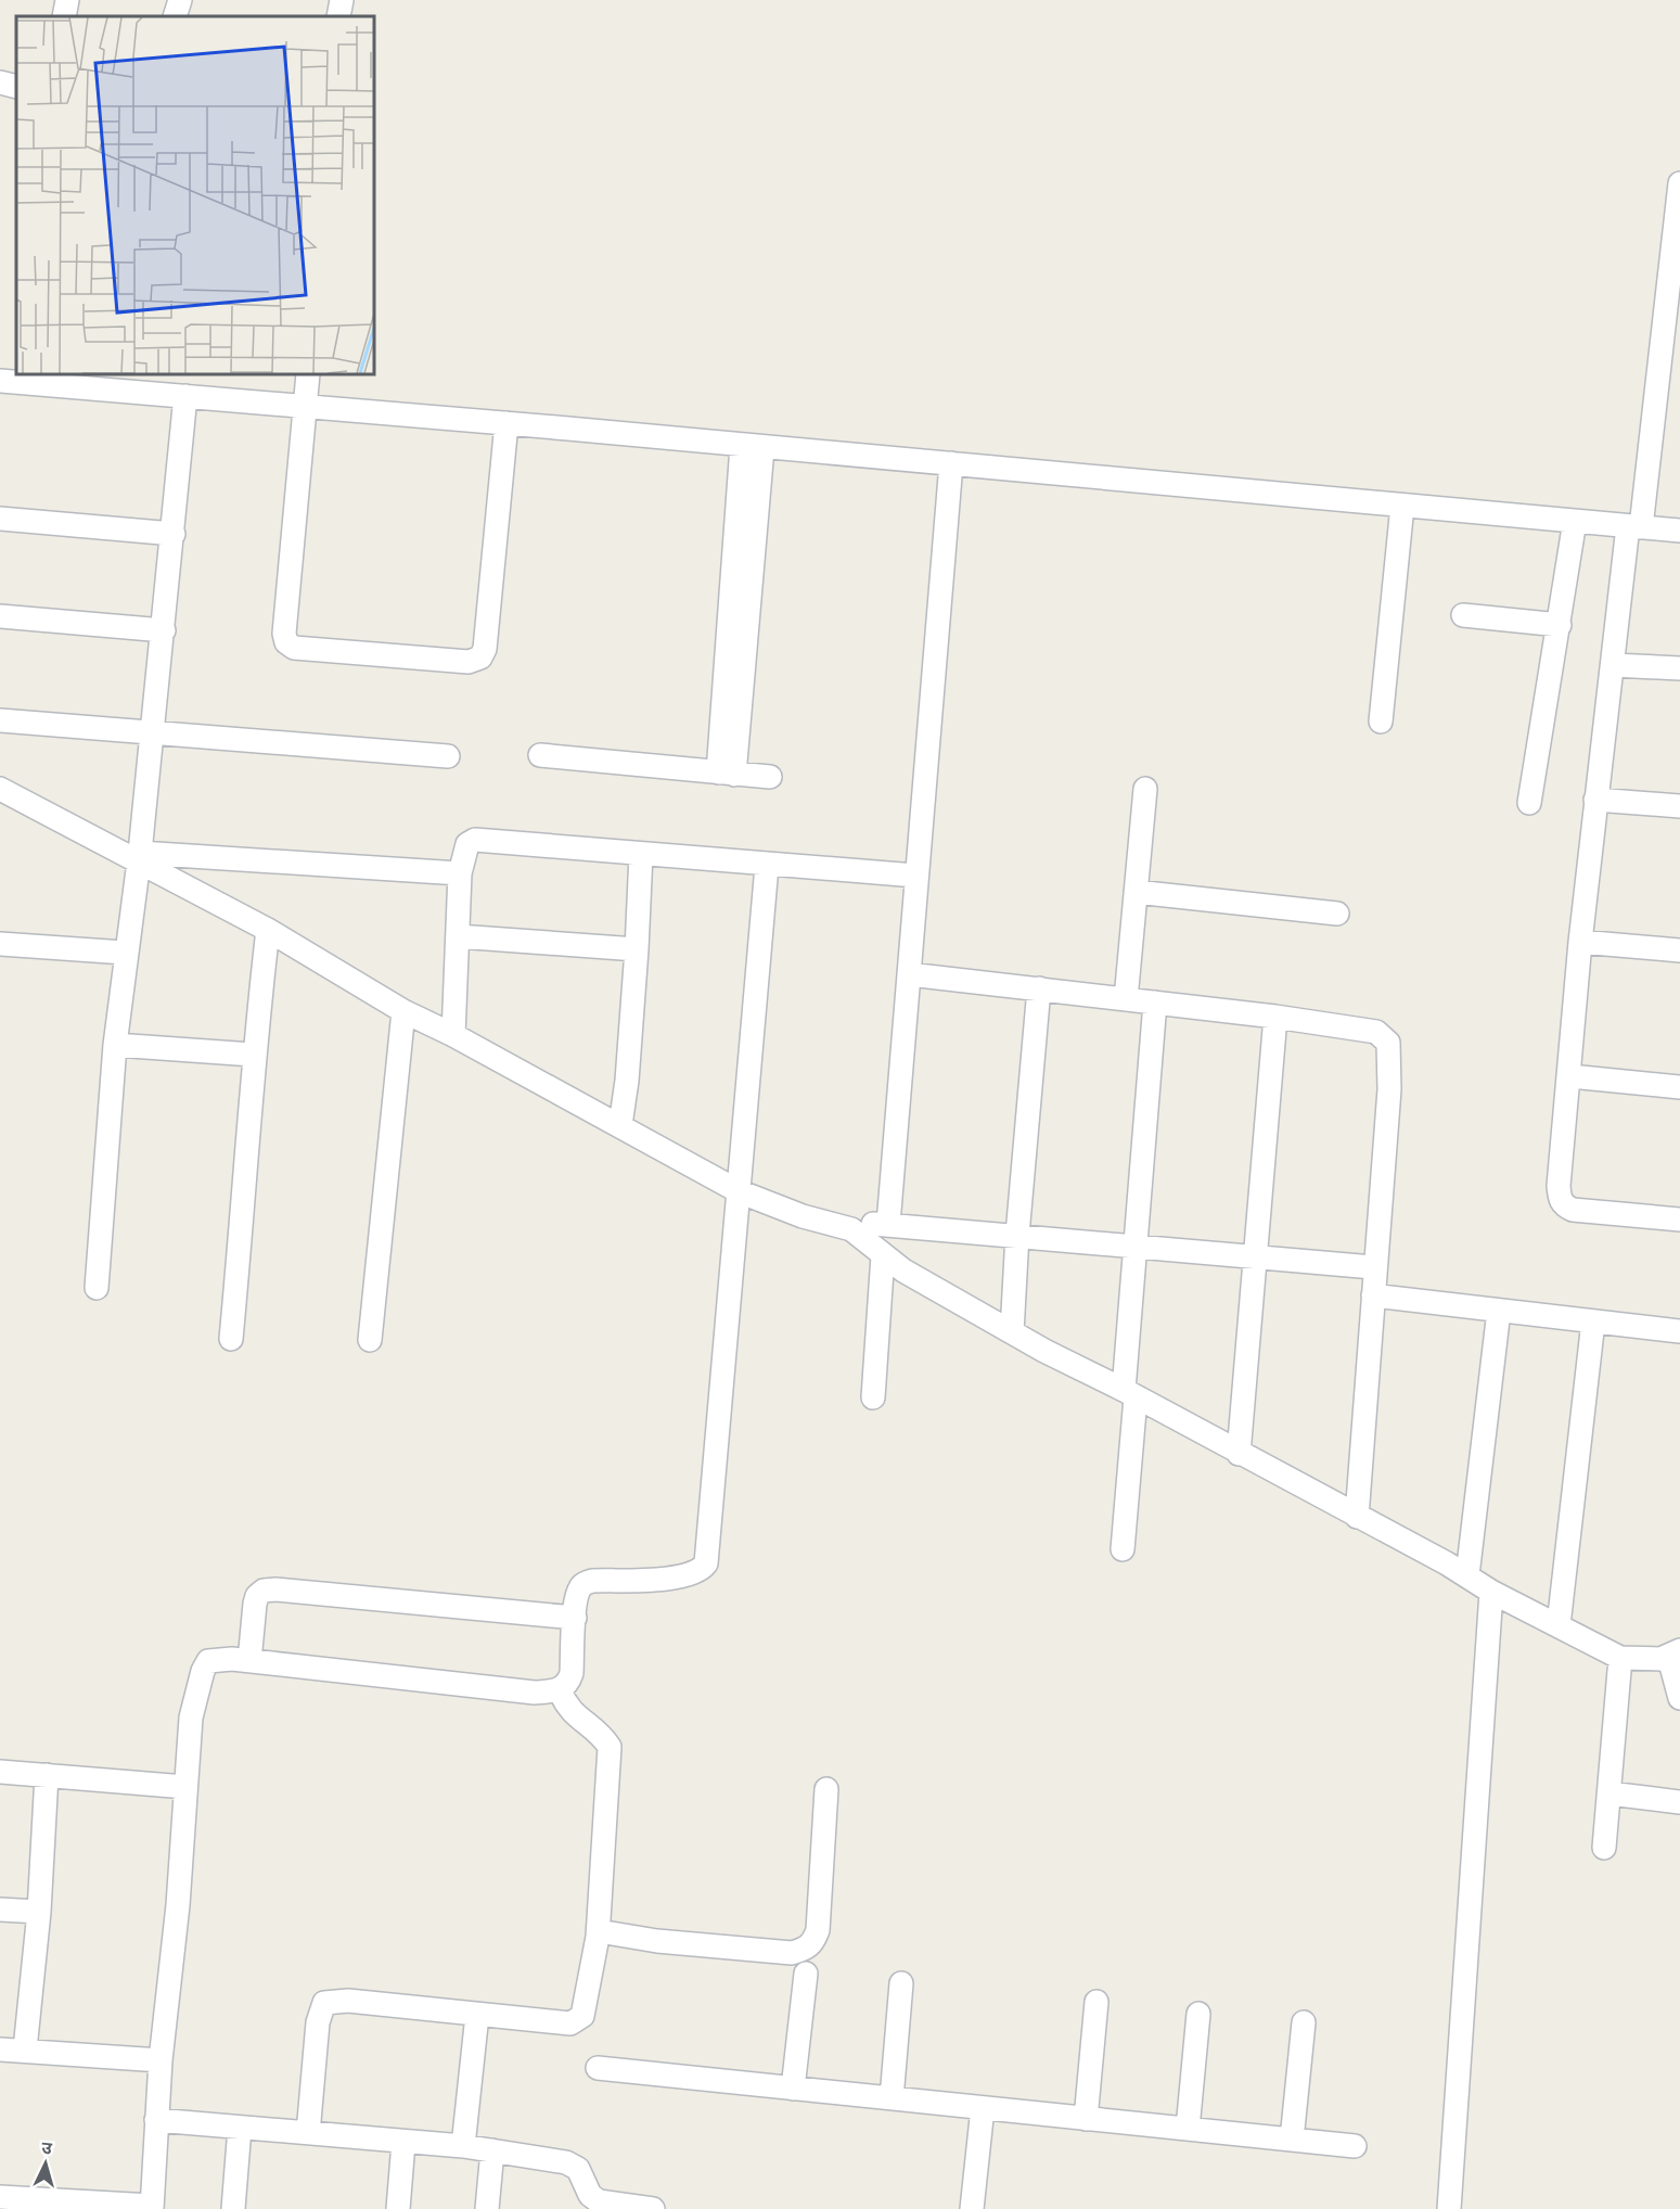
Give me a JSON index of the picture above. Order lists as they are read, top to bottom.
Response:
{
  "north": "top"
}
